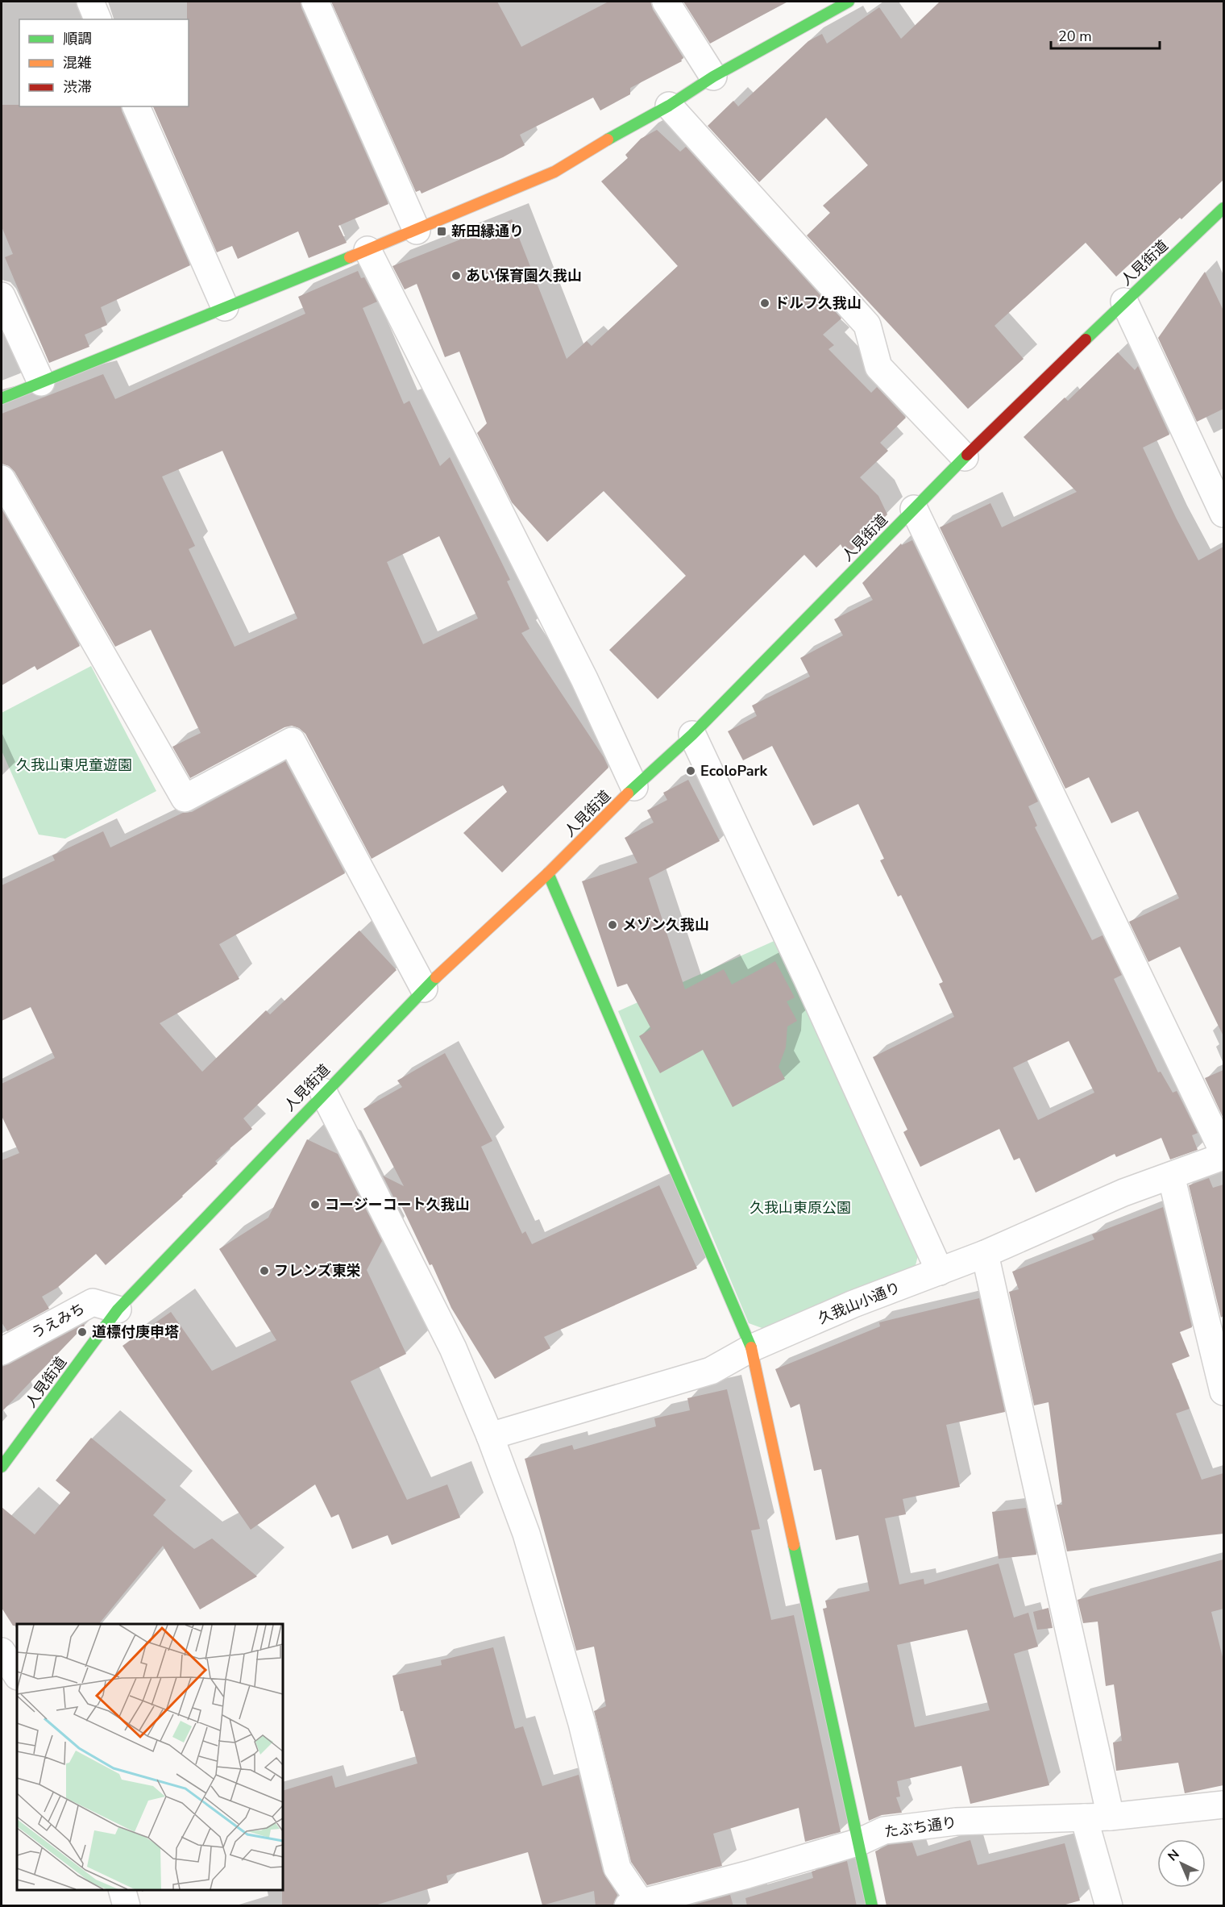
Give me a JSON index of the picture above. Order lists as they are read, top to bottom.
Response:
{
  "streets": {
    "street": [
      "人見街道",
      "久我山小通り",
      "うえみち",
      "たぶち通り"
    ]
  },
  "crossings": [
    ["人見街道", "うえみち"]
  ],
  "parks": ["久我山東児童遊園", "久我山東原公園"],
  "places": {
    "transit": ["新田縁通り"],
    "other": [
      "あい保育園久我山",
      "ドルフ久我山",
      "EcoloPark",
      "メゾン久我山",
      "コージーコート久我山",
      "フレンズ東栄",
      "道標付庚申塔"
    ]
  },
  "legend": ["順調", "混雑", "渋滞"],
  "scale_bar": "20 m",
  "north": "top left"
}
